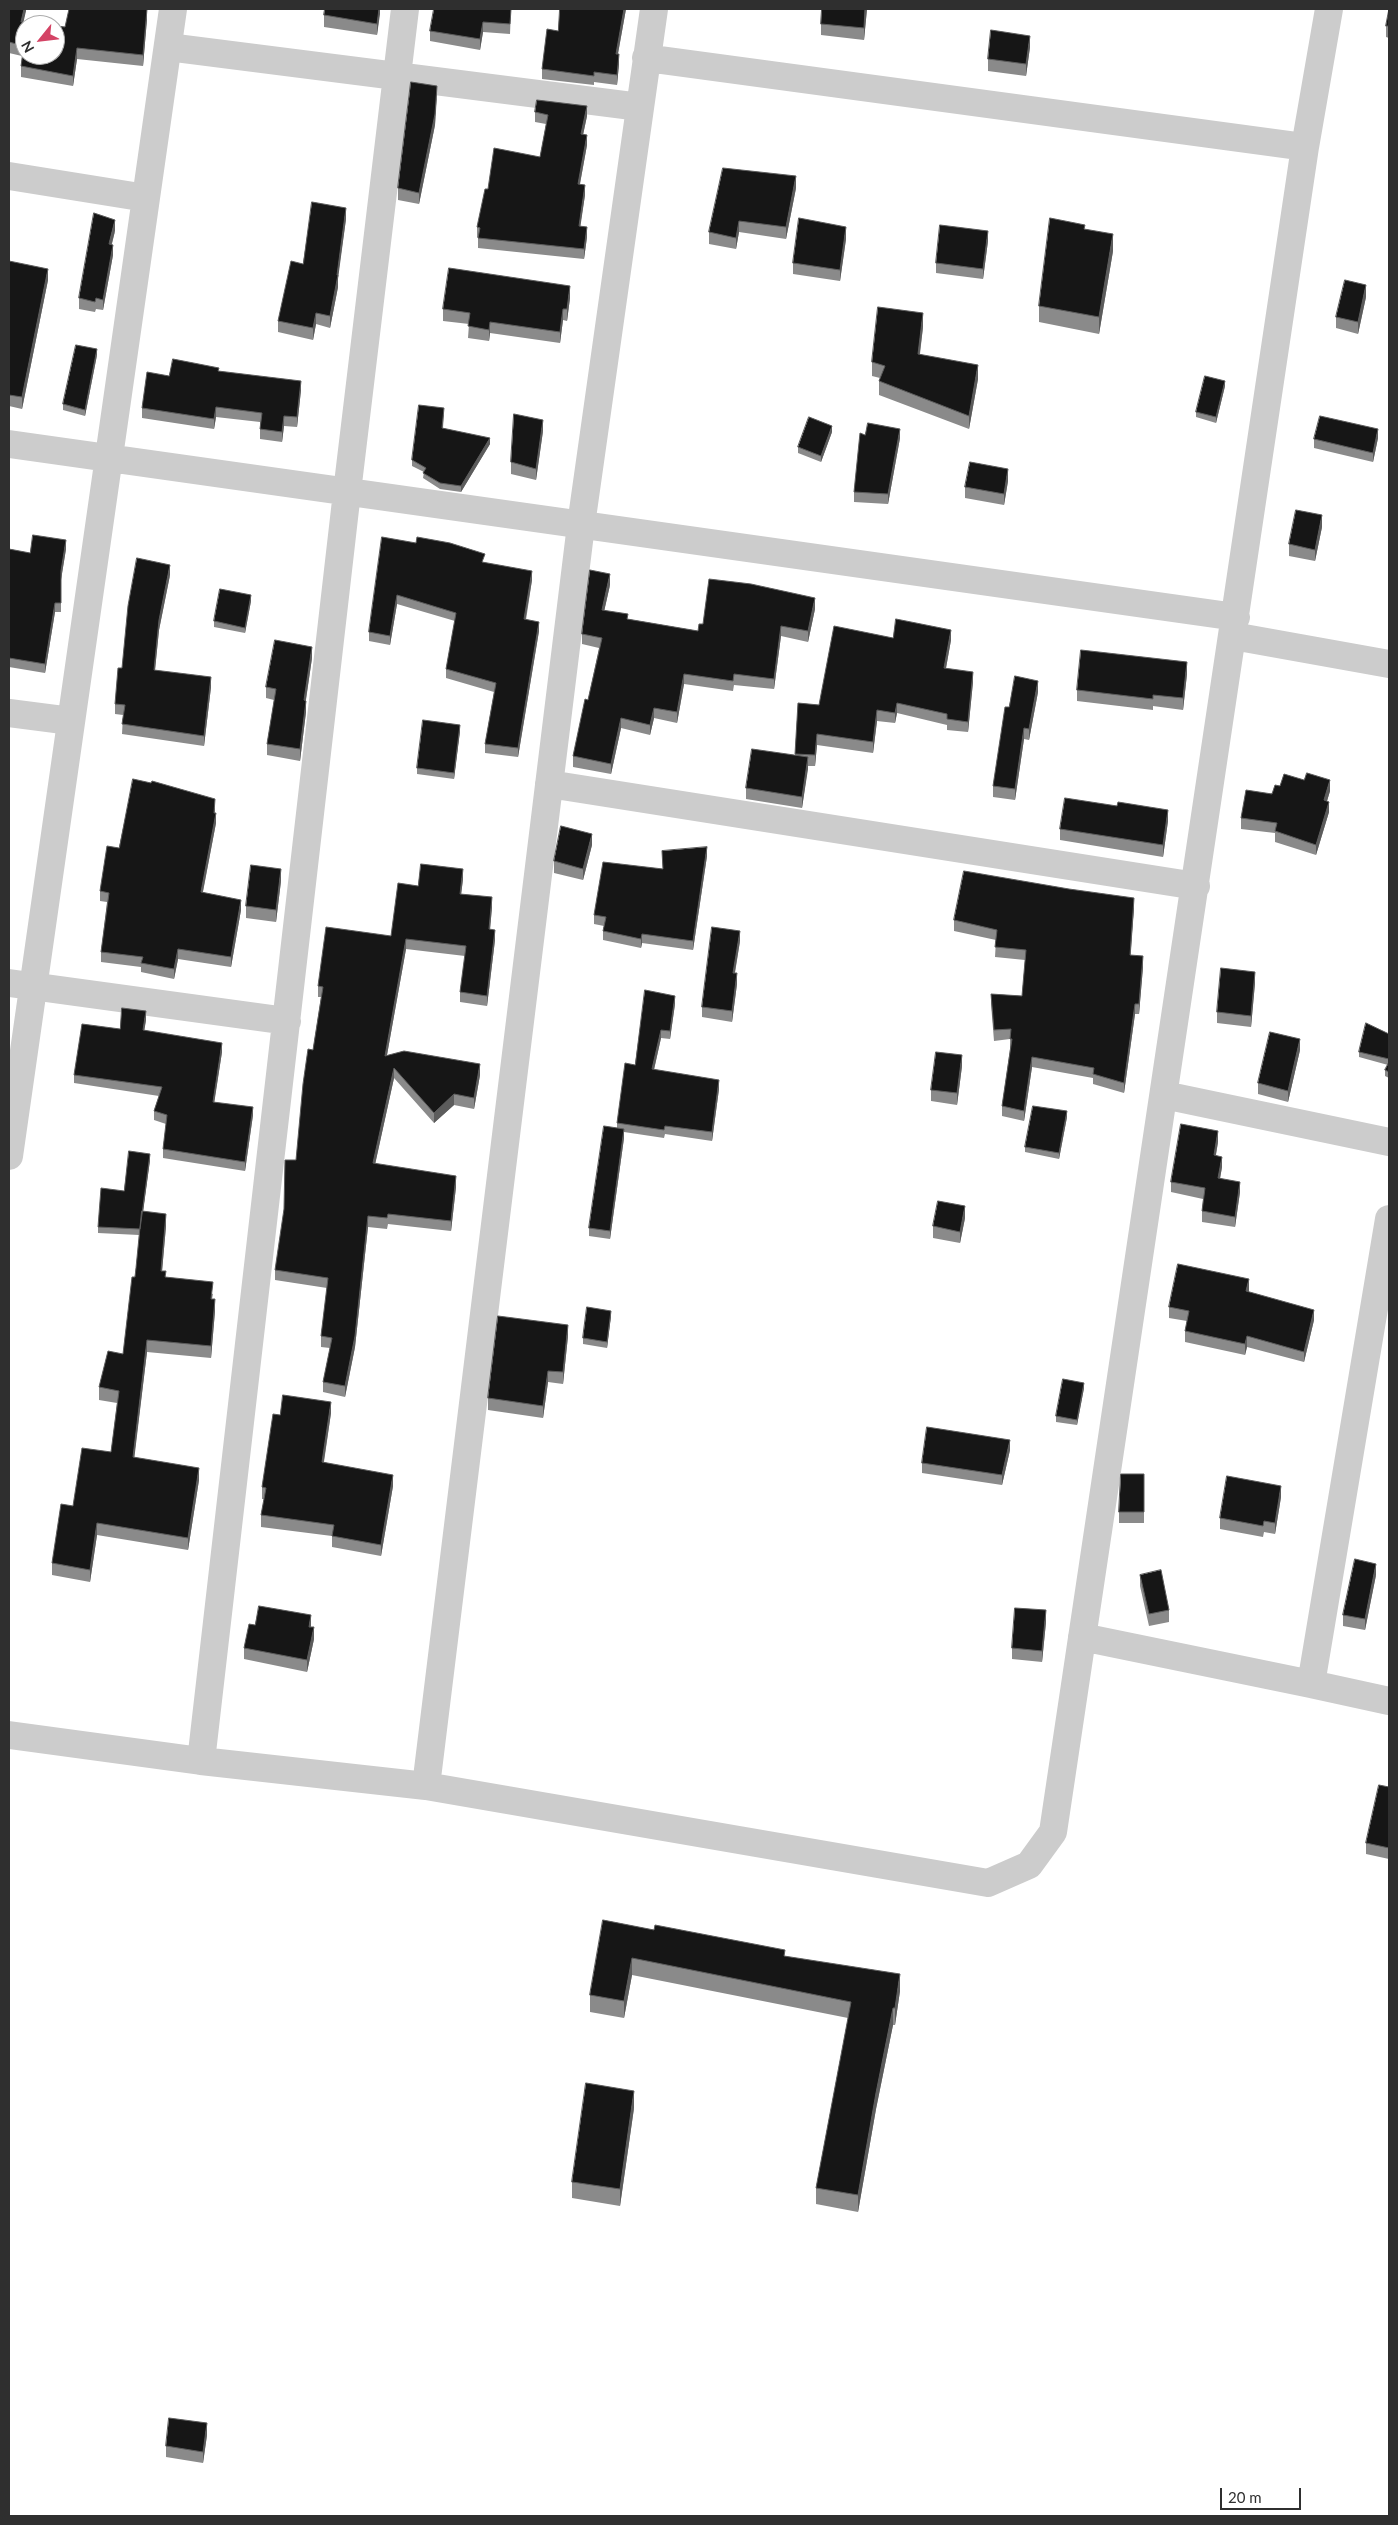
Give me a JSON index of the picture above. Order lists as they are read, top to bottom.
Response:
{
  "scale_bar": "20 m",
  "north": "bottom left"
}
